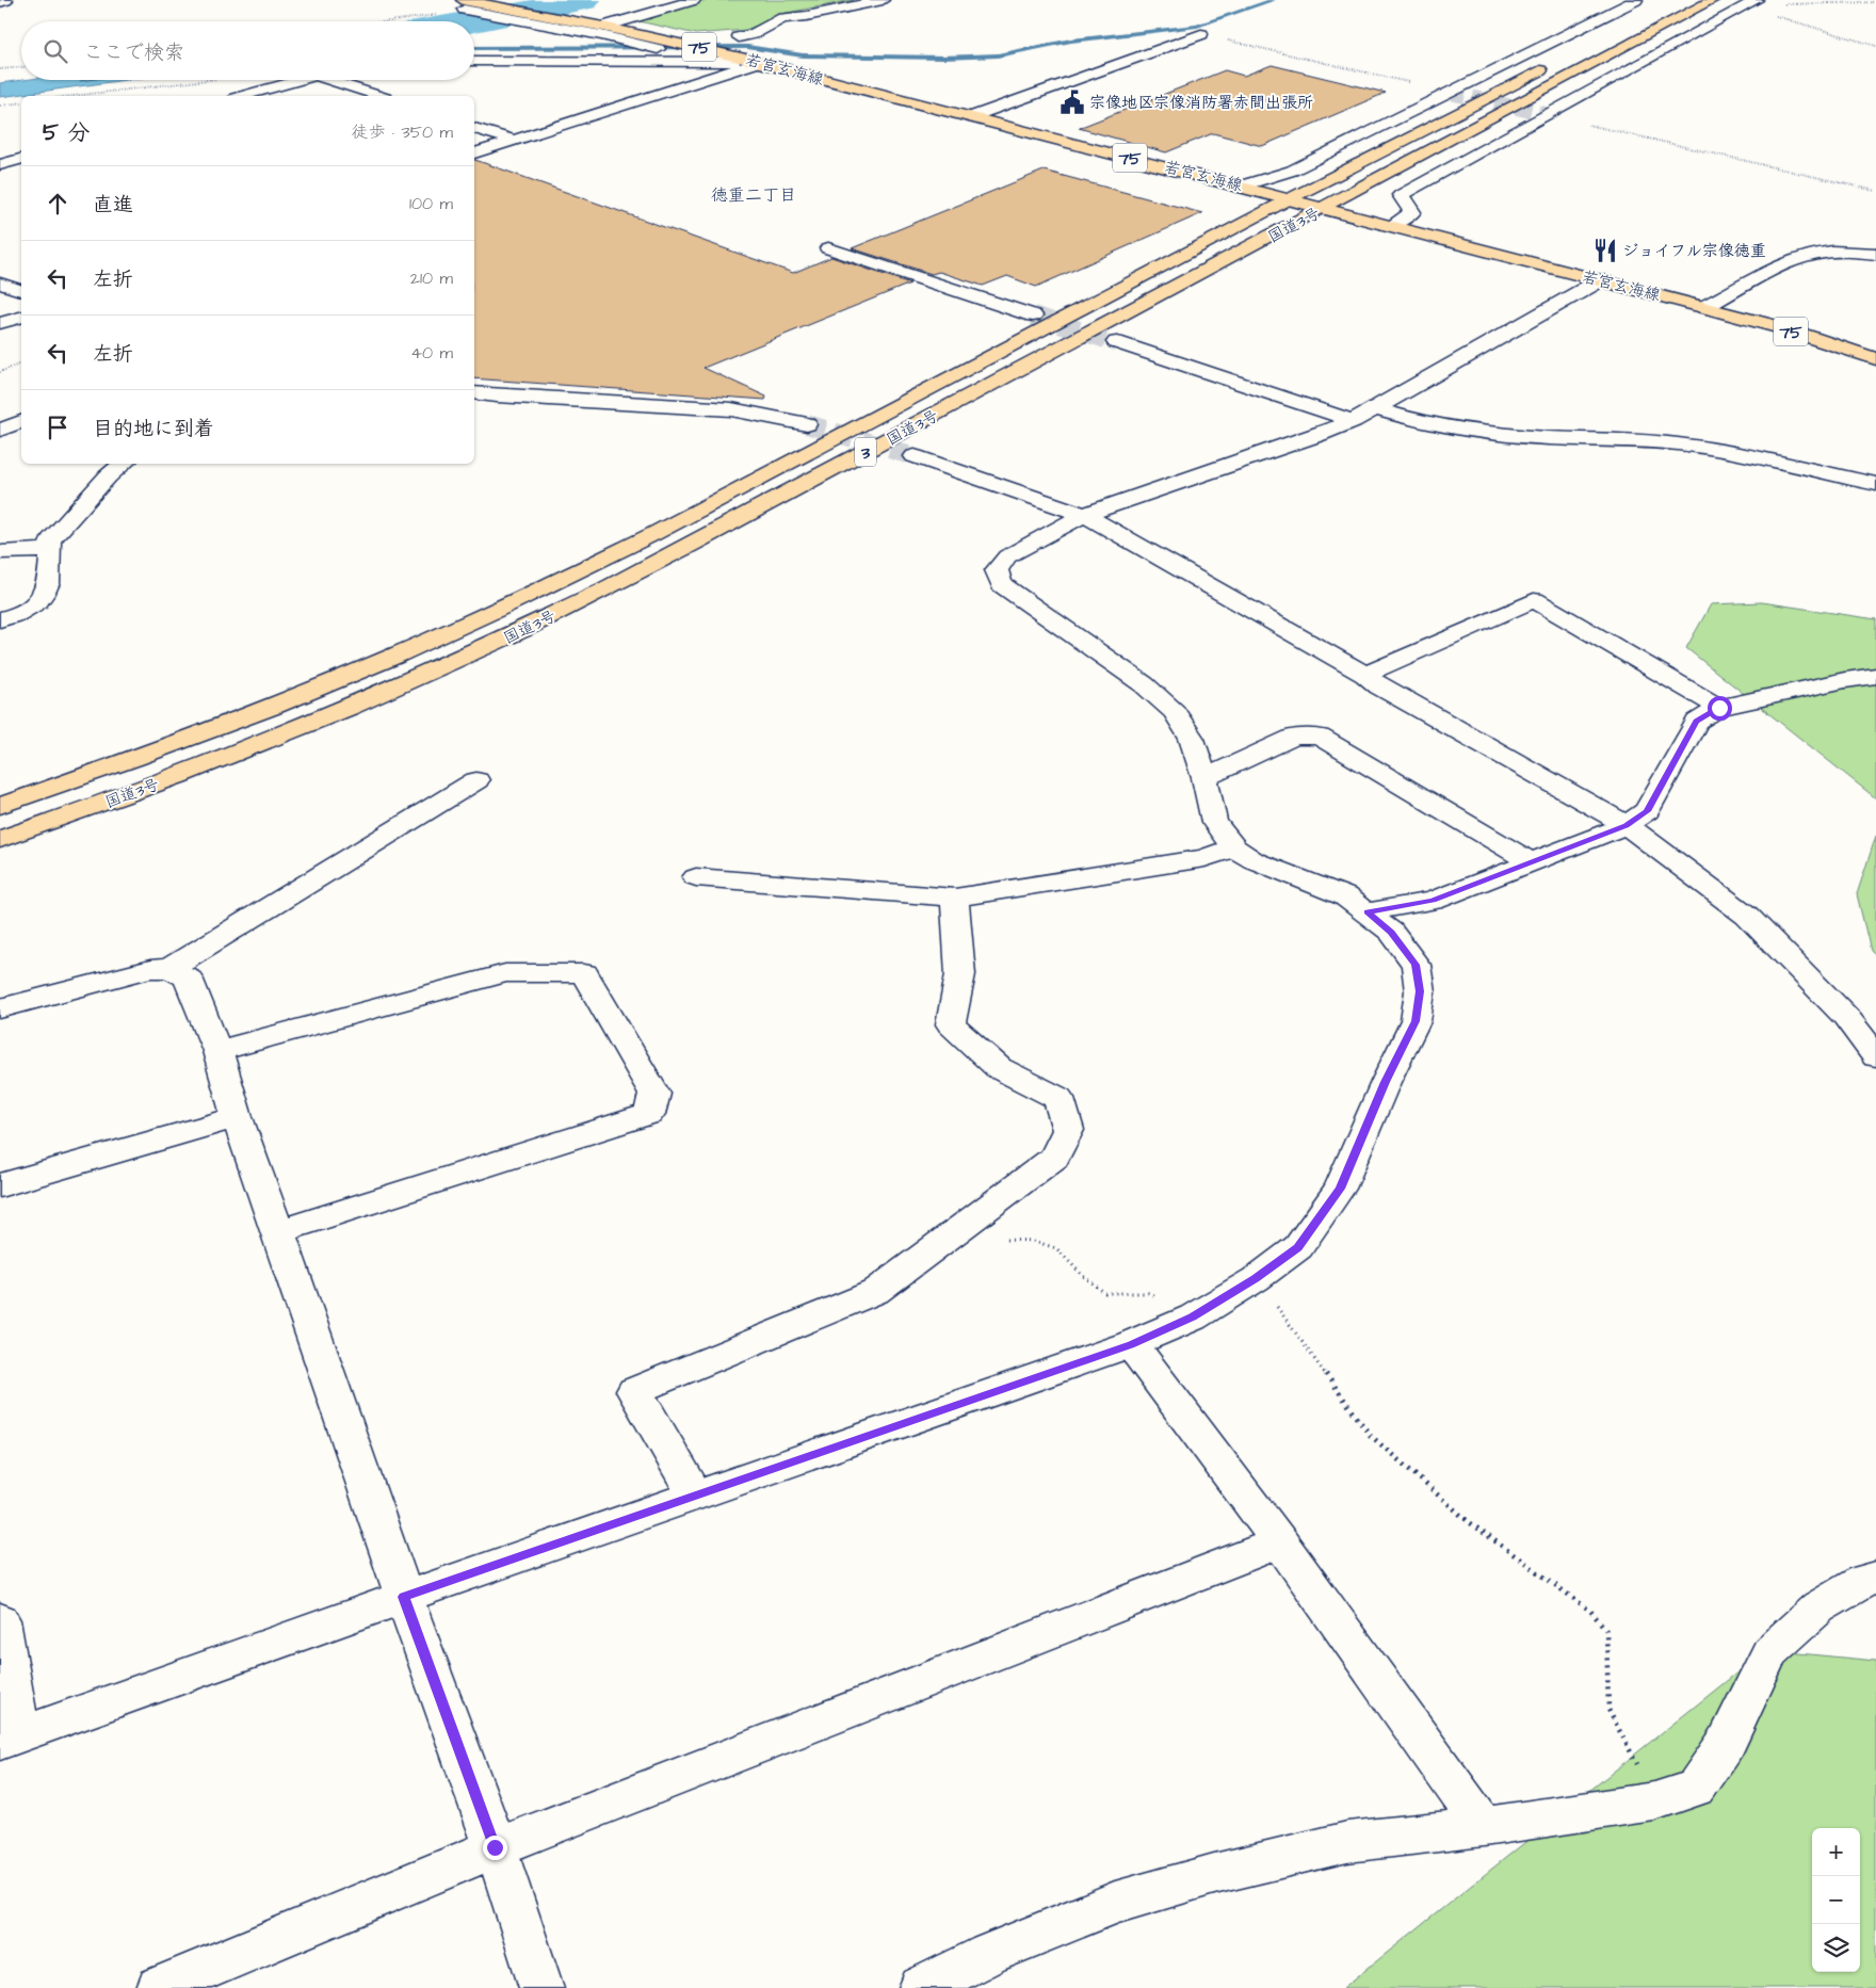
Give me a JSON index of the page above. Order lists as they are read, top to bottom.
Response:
{
  "streets": {
    "main road": [
      "75",
      "若宮玄海線",
      "国道3号",
      "3"
    ]
  },
  "crossings": [
    ["若宮玄海線", "国道3号"]
  ],
  "districts": ["徳重二丁目"],
  "places": {
    "public building": ["宗像地区宗像消防署赤間出張所"],
    "restaurant": ["ジョイフル宗像徳重"]
  },
  "page": {
    "search": "ここで検索",
    "heading": ["5 分", "徒歩 · 350 m"],
    "list": [
      ["直進", "100 m"],
      ["左折", "210 m"],
      ["左折", "40 m"],
      "目的地に到着"
    ],
    "map_buttons": ["+", "−"]
  }
}
